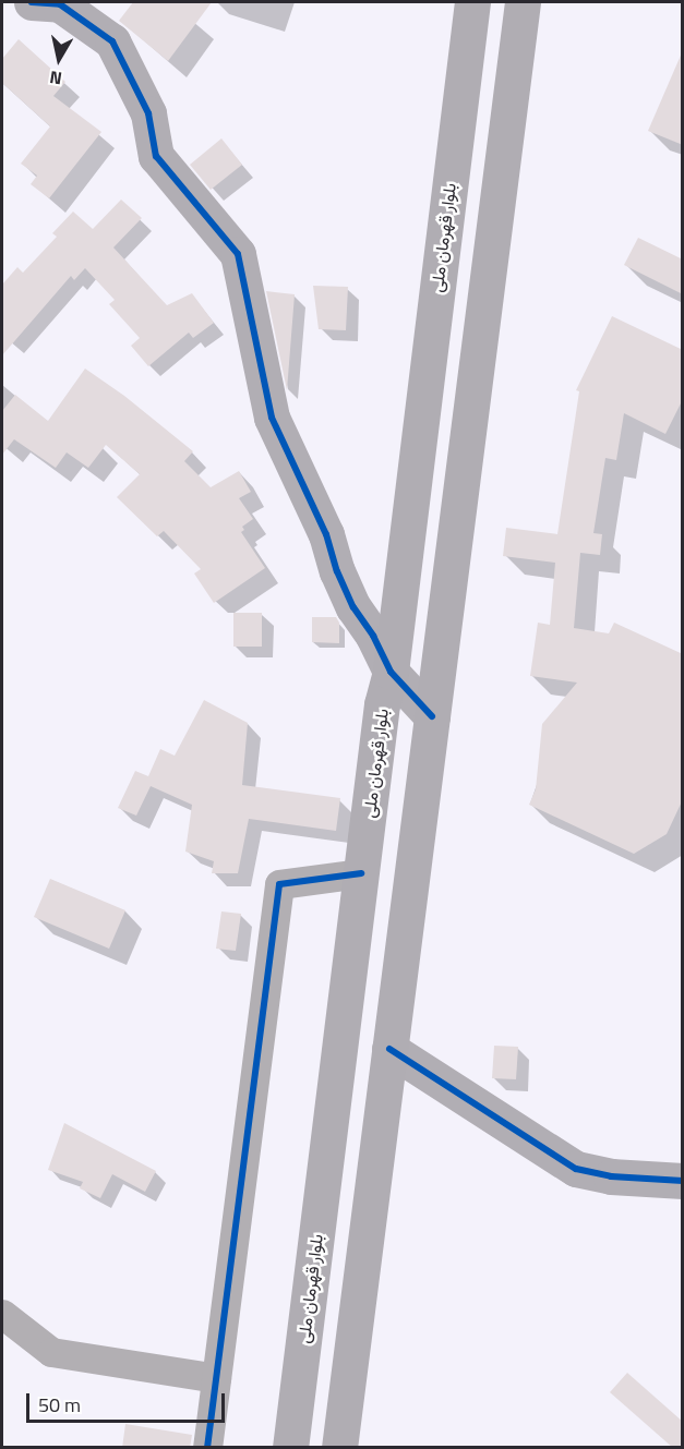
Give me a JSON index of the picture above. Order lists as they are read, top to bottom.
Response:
{
  "streets": {
    "highway": ["بلوار قهرمان ملی"]
  },
  "scale_bar": "50 m",
  "north": "bottom"
}
